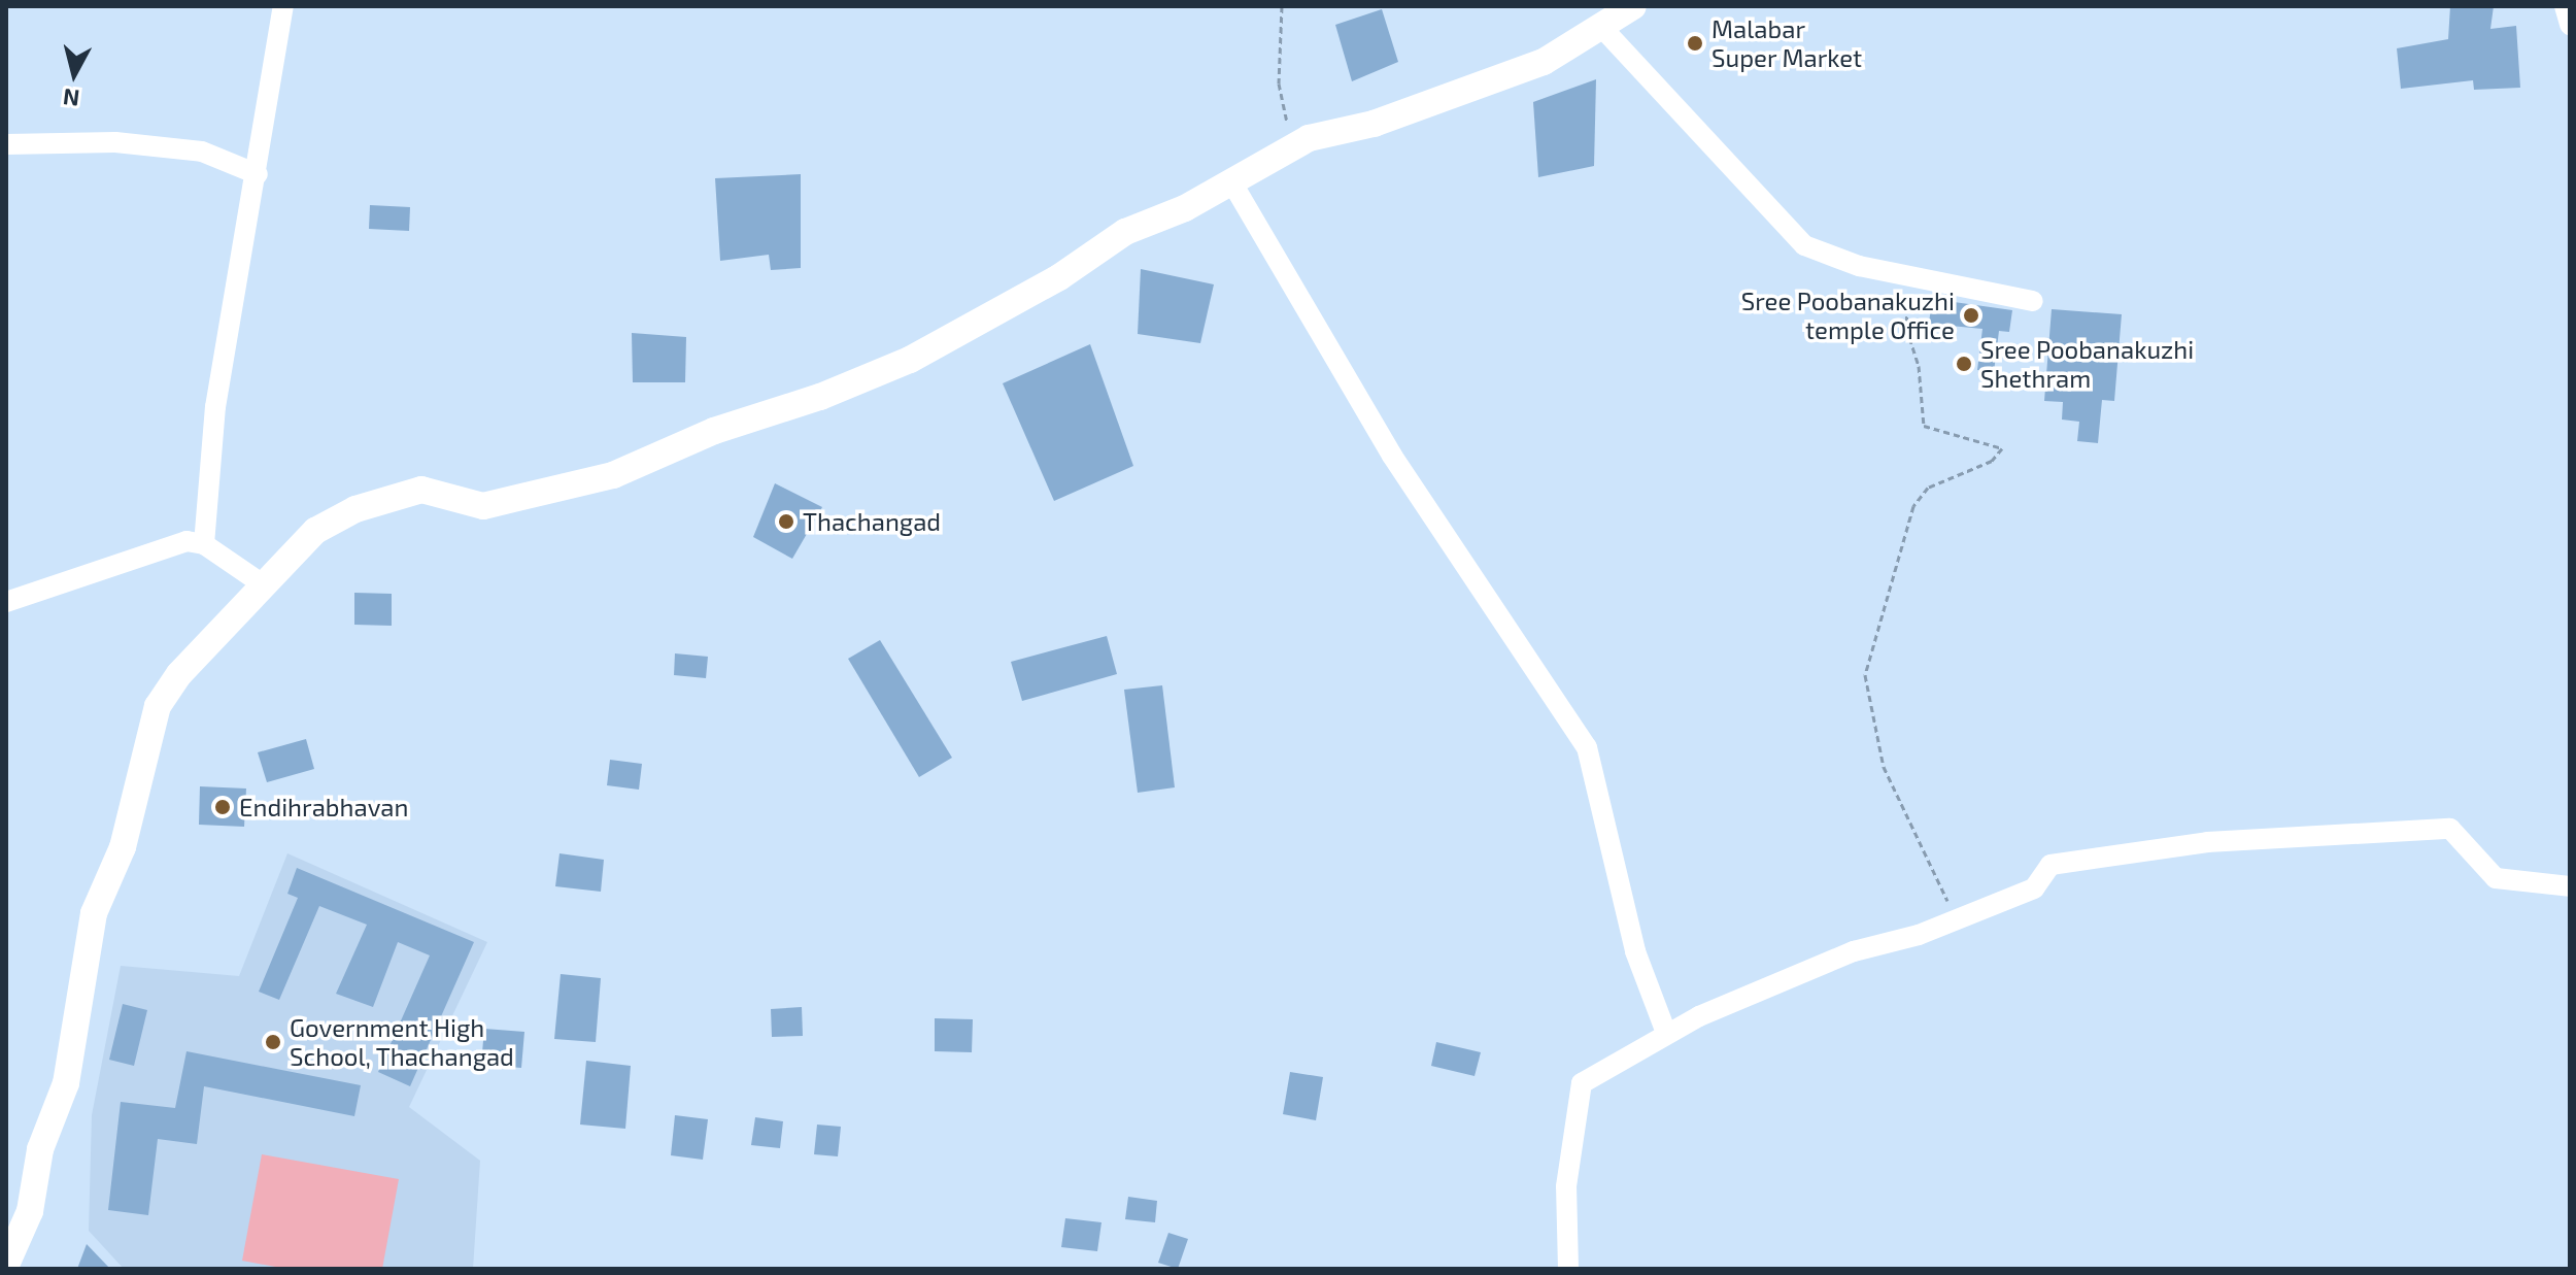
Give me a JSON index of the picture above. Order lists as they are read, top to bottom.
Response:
{
  "places": [
    "Malabar Super Market",
    "Sree Poobanakuzhi temple Office",
    "Sree Poobanakuzhi Shethram",
    "Thachangad",
    "Endihrabhavan",
    "Government High School, Thachangad"
  ],
  "north": "bottom"
}
